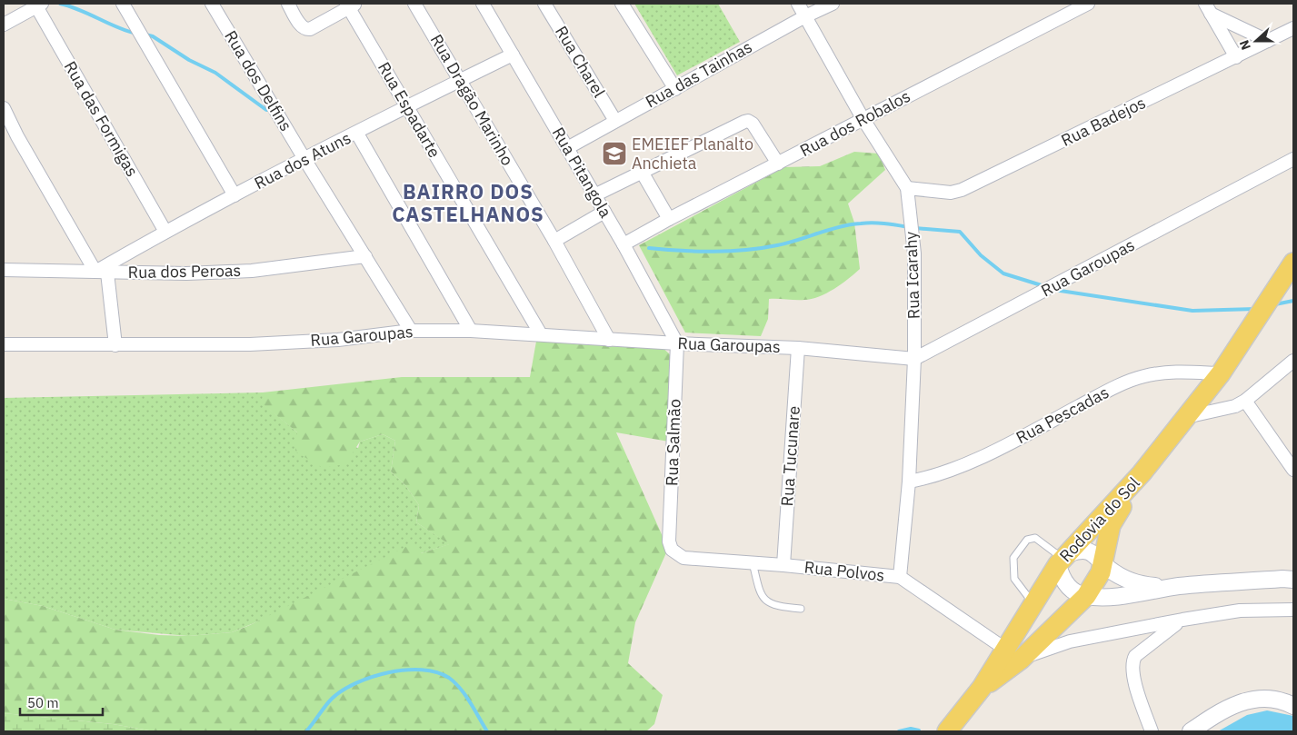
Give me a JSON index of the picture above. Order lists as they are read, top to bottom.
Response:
{
  "streets": {
    "main road": ["Rodovia do Sol"],
    "street": [
      "Rua Charel",
      "Rua das Tainhas",
      "Rua dos Delfins",
      "Rua Dragão Marinho",
      "Rua Espadarte",
      "Rua das Formigas",
      "Rua Badejos",
      "Rua dos Robalos",
      "Rua dos Atuns",
      "Rua Pitangola",
      "Rua Garoupas",
      "Rua dos Peroas",
      "Rua Icarahy",
      "Rua Pescadas",
      "Rua Salmão",
      "Rua Tucunare",
      "Rua Polvos"
    ]
  },
  "crossings": [
    ["Rua Charel", "Rua das Tainhas"],
    ["Rua das Tainhas", "Rua Pitangola"],
    ["Rua das Tainhas", "Rua Icarahy"],
    ["Rua dos Delfins", "Rua dos Atuns"],
    ["Rua dos Delfins", "Rua Garoupas"],
    ["Rua dos Delfins", "Rua dos Peroas"],
    ["Rua Dragão Marinho", "Rua dos Atuns"],
    ["Rua Dragão Marinho", "Rua Garoupas"],
    ["Rua Espadarte", "Rua dos Atuns"],
    ["Rua Espadarte", "Rua Garoupas"],
    ["Rua das Formigas", "Rua dos Atuns"],
    ["Rua Badejos", "Rua Icarahy"],
    ["Rua dos Robalos", "Rua Pitangola"],
    ["Rua dos Robalos", "Rua Icarahy"],
    ["Rua dos Atuns", "Rua Pitangola"],
    ["Rua dos Atuns", "Rua dos Peroas"],
    ["Rua Pitangola", "Rua Garoupas"],
    ["Rua Pitangola", "Rua Salmão"],
    ["Rua Garoupas", "Rua Icarahy"],
    ["Rua Garoupas", "Rua Salmão"],
    ["Rua Garoupas", "Rua Tucunare"],
    ["Rua Icarahy", "Rua Pescadas"],
    ["Rua Icarahy", "Rua Polvos"],
    ["Rua Salmão", "Rua Polvos"],
    ["Rua Tucunare", "Rua Polvos"],
    ["Rodovia do Sol", "Rua Polvos"]
  ],
  "districts": ["BAIRRO DOS CASTELHANOS"],
  "places": {
    "school or university": ["EMEIEF Planalto Anchieta"]
  },
  "scale_bar": "50 m",
  "north": "left"
}
